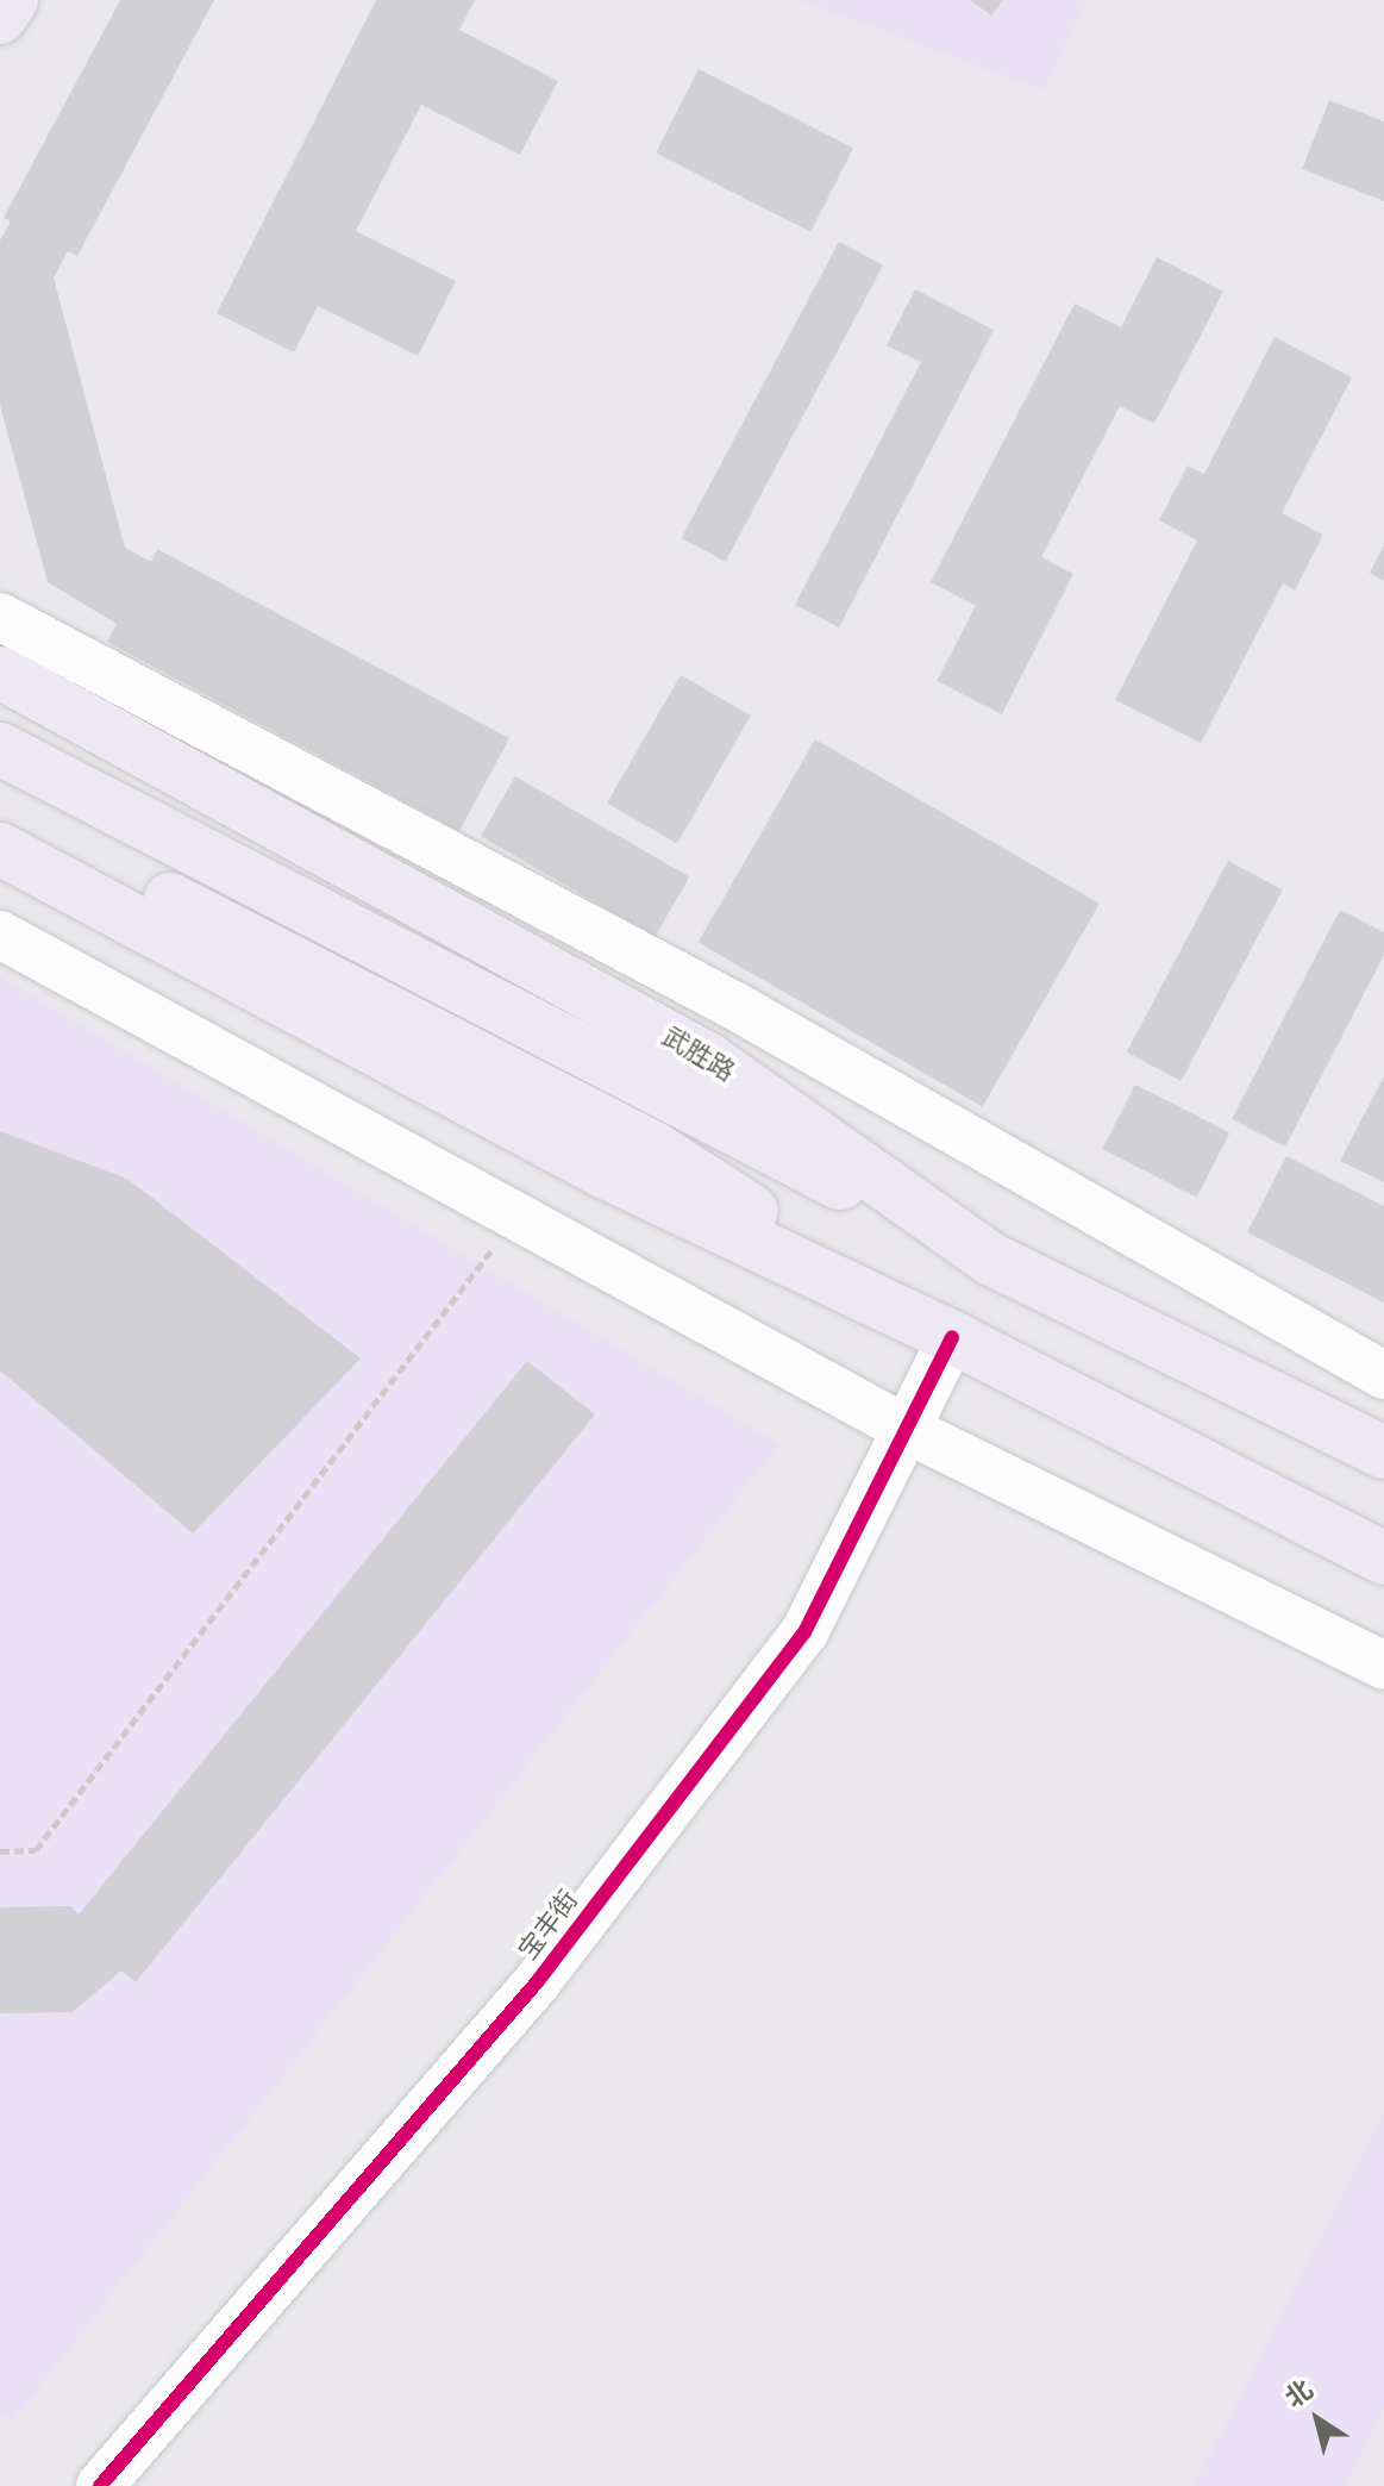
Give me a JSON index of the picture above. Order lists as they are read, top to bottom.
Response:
{
  "streets": {
    "main road": ["武胜路"],
    "street": ["宝丰街"]
  },
  "north": "top left"
}
